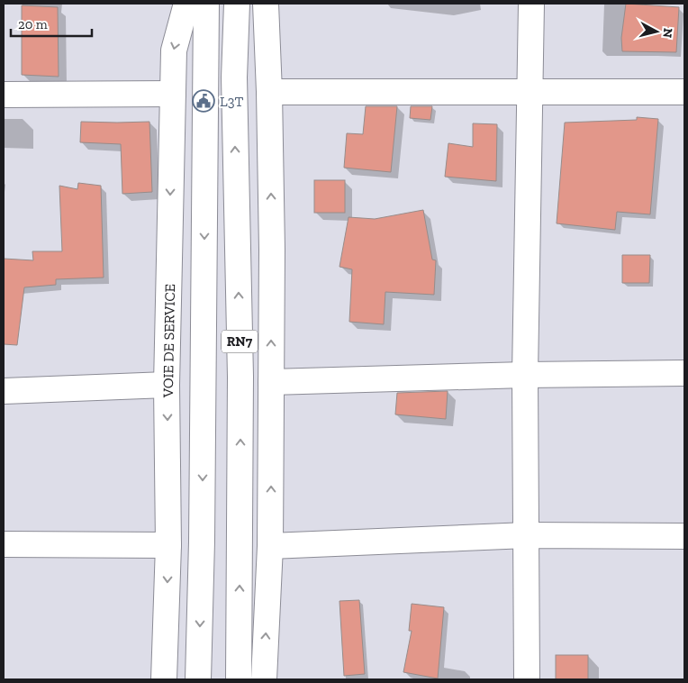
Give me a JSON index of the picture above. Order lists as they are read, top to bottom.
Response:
{
  "streets": {
    "main road": ["VOIE DE SERVICE", "RN7"]
  },
  "places": {
    "public building": ["L3T"]
  },
  "scale_bar": "20 m",
  "north": "right"
}
